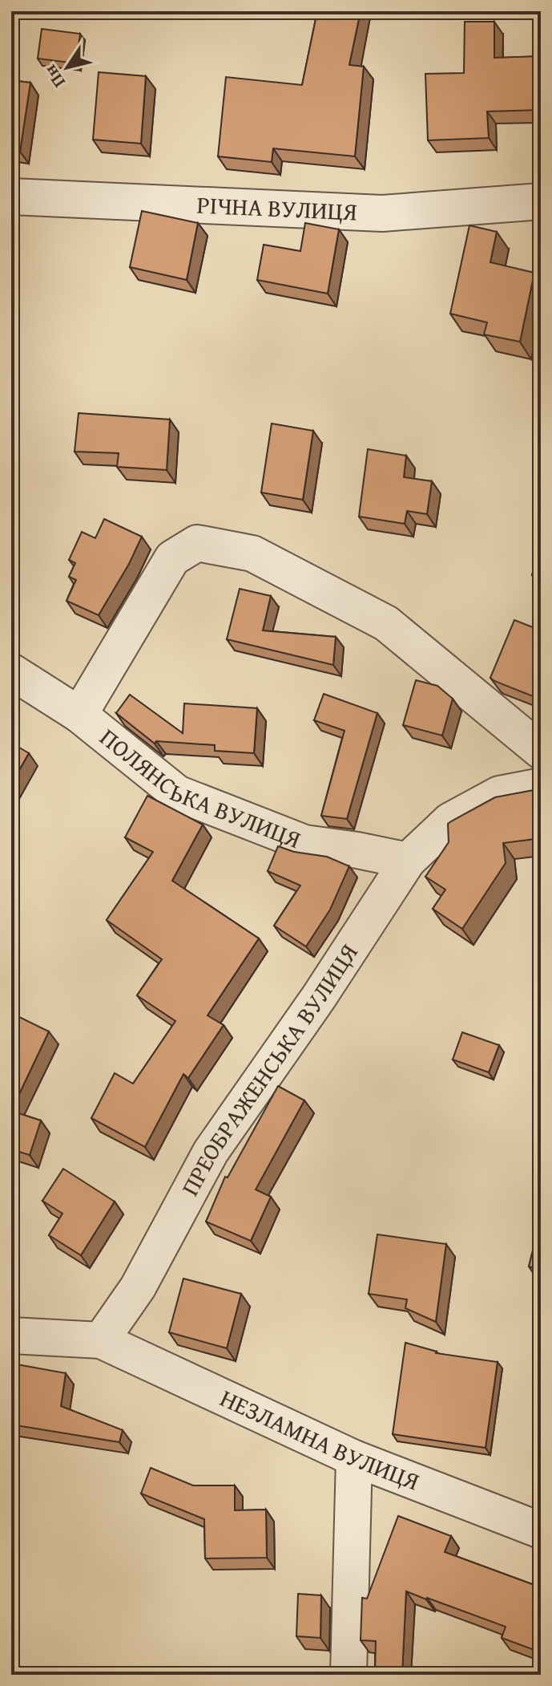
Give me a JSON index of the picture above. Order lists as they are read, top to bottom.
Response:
{
  "streets": {
    "street": [
      "РІЧНА ВУЛИЦЯ",
      "ПОЛЯНСЬКА ВУЛИЦЯ",
      "ПРЕОБРАЖЕНСЬКА ВУЛИЦЯ",
      "НЕЗЛАМНА ВУЛИЦЯ"
    ]
  },
  "crossings": [
    ["ПОЛЯНСЬКА ВУЛИЦЯ", "ПРЕОБРАЖЕНСЬКА ВУЛИЦЯ"],
    ["ПРЕОБРАЖЕНСЬКА ВУЛИЦЯ", "НЕЗЛАМНА ВУЛИЦЯ"]
  ],
  "north": "bottom left"
}
